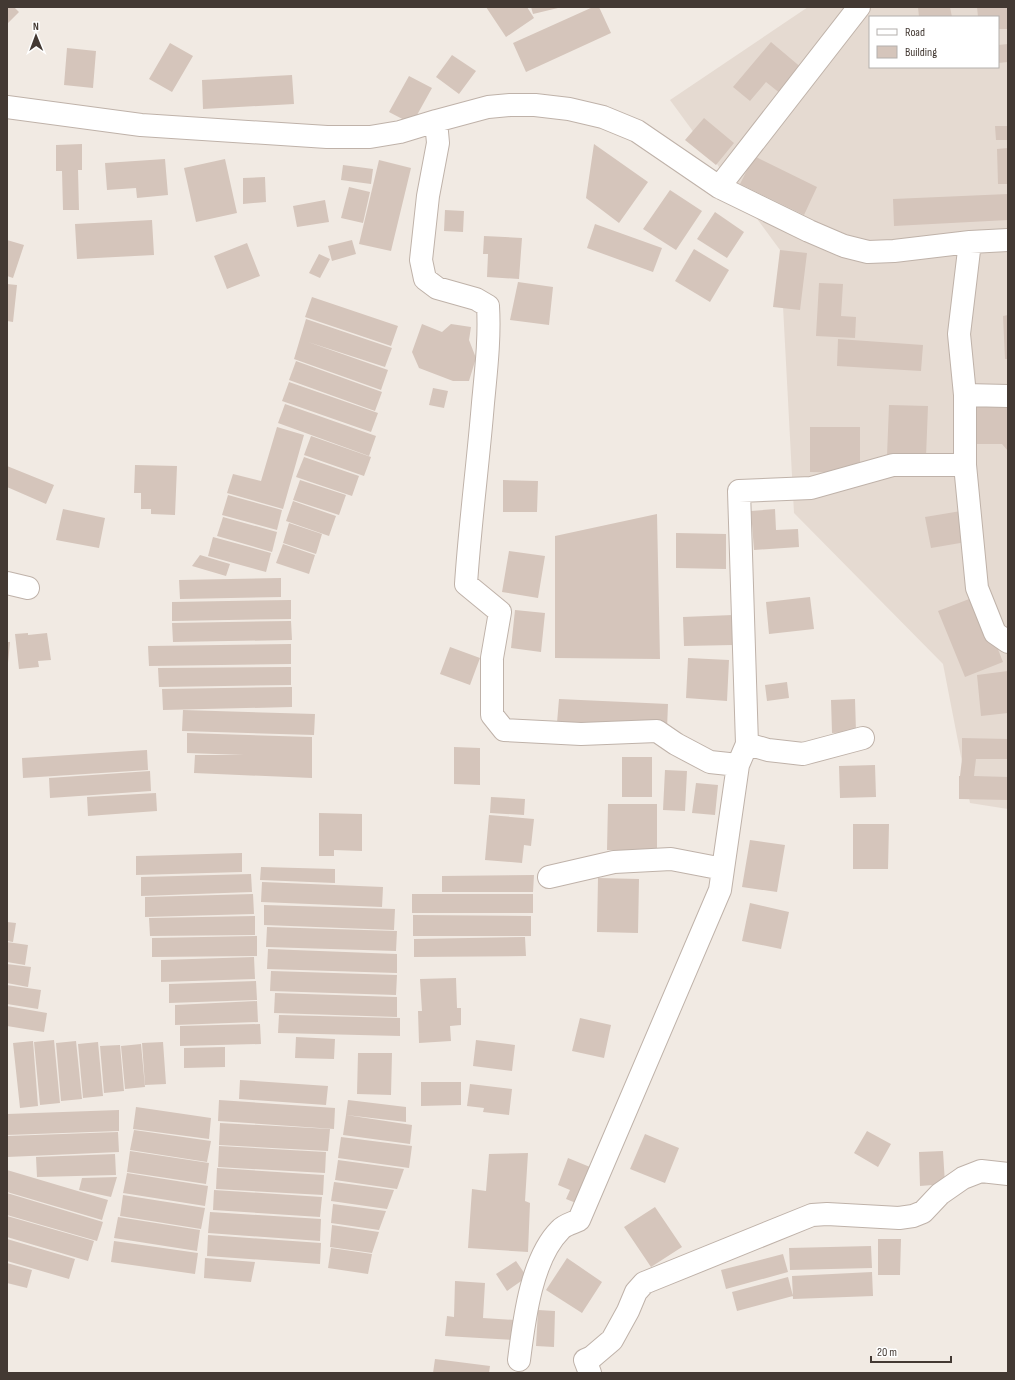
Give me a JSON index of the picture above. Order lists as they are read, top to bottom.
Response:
{
  "legend": ["Road", "Building"],
  "scale_bar": "20 m",
  "north": "top"
}
